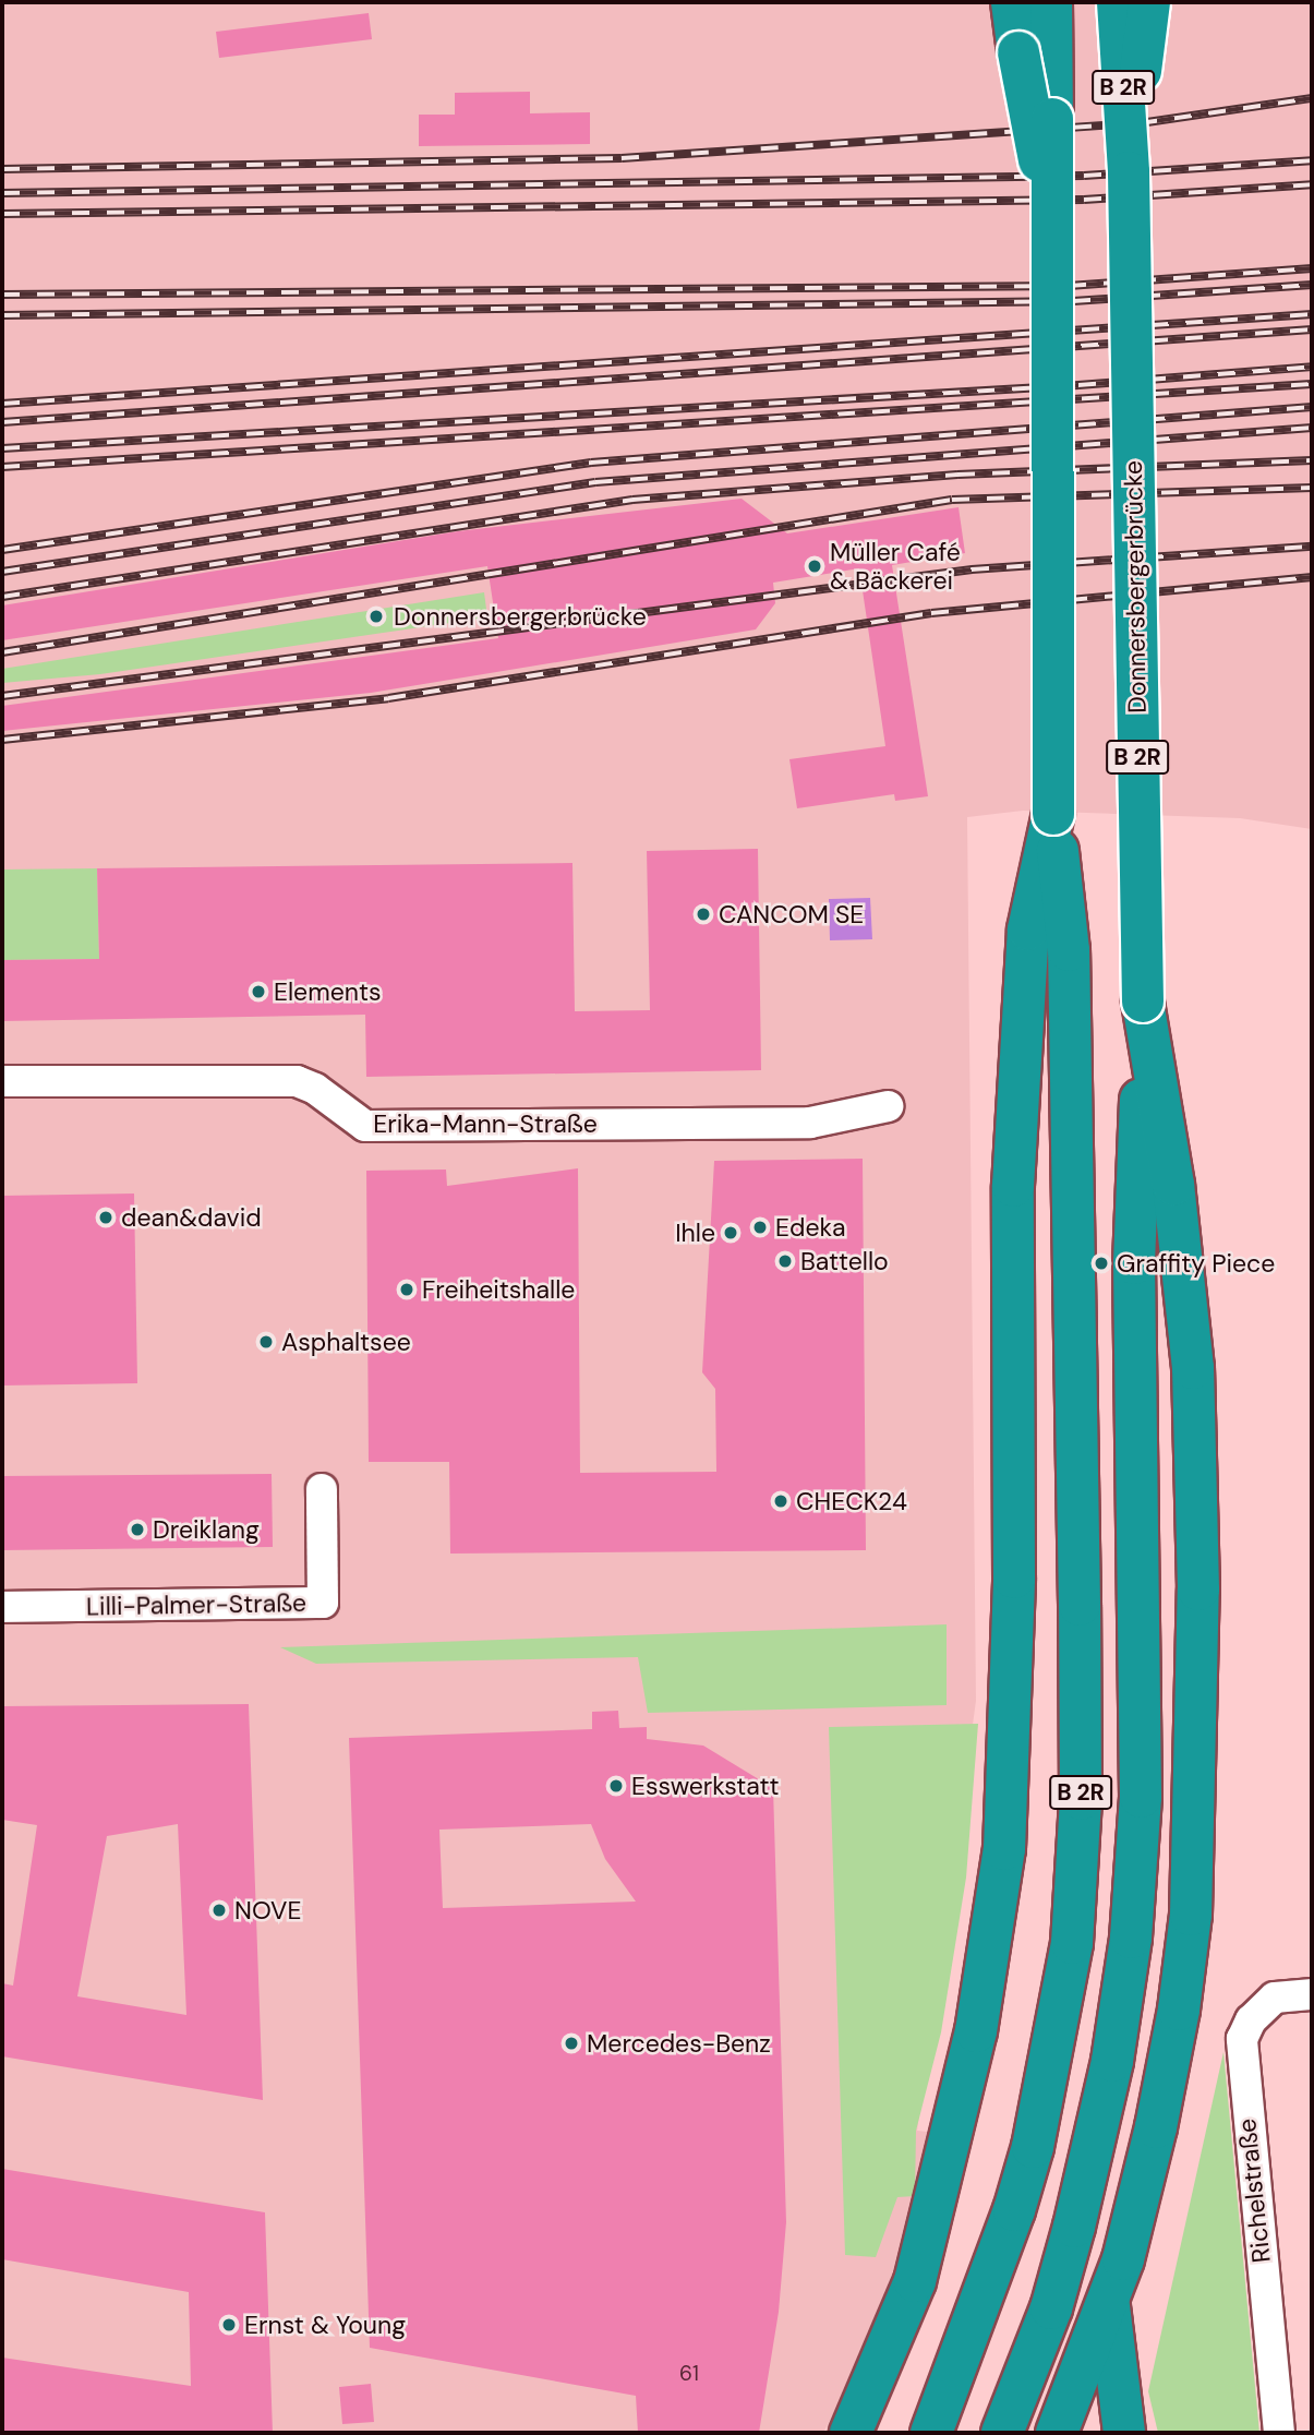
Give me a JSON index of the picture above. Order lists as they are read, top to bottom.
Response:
{
  "streets": {
    "highway": ["B 2R", "Donnersbergerbrücke"],
    "street": ["Erika-Mann-Straße", "Lilli-Palmer-Straße", "Richelstraße"]
  },
  "crossings": [
    ["B 2R", "Donnersbergerbrücke"]
  ],
  "places": [
    "Müller Café & Bäckerei",
    "Donnersbergerbrücke",
    "CANCOM SE",
    "Elements",
    "dean&david",
    "Edeka",
    "Ihle",
    "Battello",
    "Graffity Piece",
    "Freiheitshalle",
    "Asphaltsee",
    "CHECK24",
    "Dreiklang",
    "Esswerkstatt",
    "NOVE",
    "Mercedes-Benz",
    "Ernst & Young"
  ],
  "house_numbers": ["61"]
}
